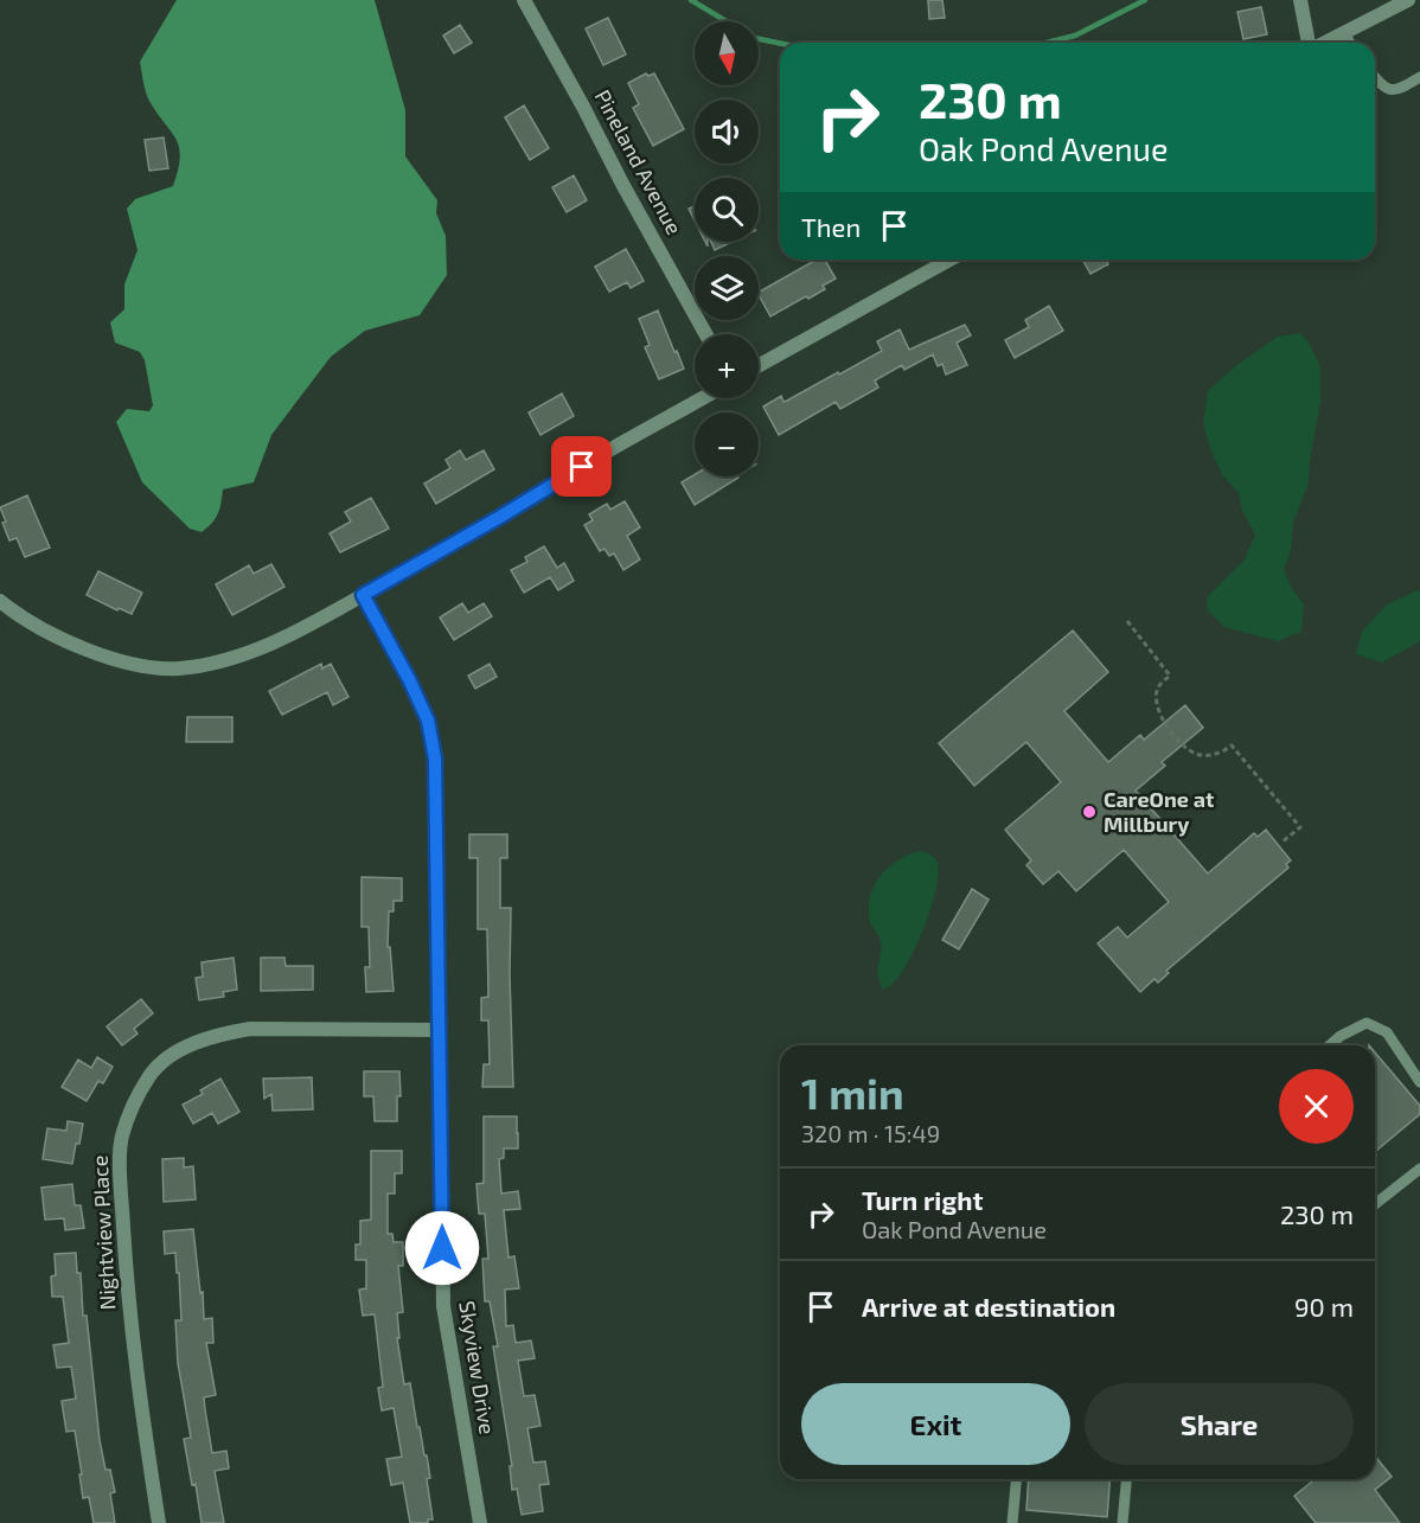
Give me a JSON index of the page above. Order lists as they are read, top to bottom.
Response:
{
  "streets": {
    "street": ["Pineland Avenue", "Nightview Place", "Skyview Drive"]
  },
  "crossings": [
    ["Nightview Place", "Skyview Drive"]
  ],
  "places": ["CareOne at Millbury"],
  "north": "bottom",
  "page": {
    "map_buttons": ["+", "−"],
    "turn": ["230 m", "Oak Pond Avenue"],
    "then": "Then",
    "heading": ["1 min", "320 m · 15:49"],
    "list": [
      {
        "name": "Turn right",
        "note": "Oak Pond Avenue",
        "value": "230 m"
      },
      {
        "name": "Arrive at destination",
        "value": "90 m"
      }
    ],
    "buttons": ["Exit", "Share"]
  }
}
